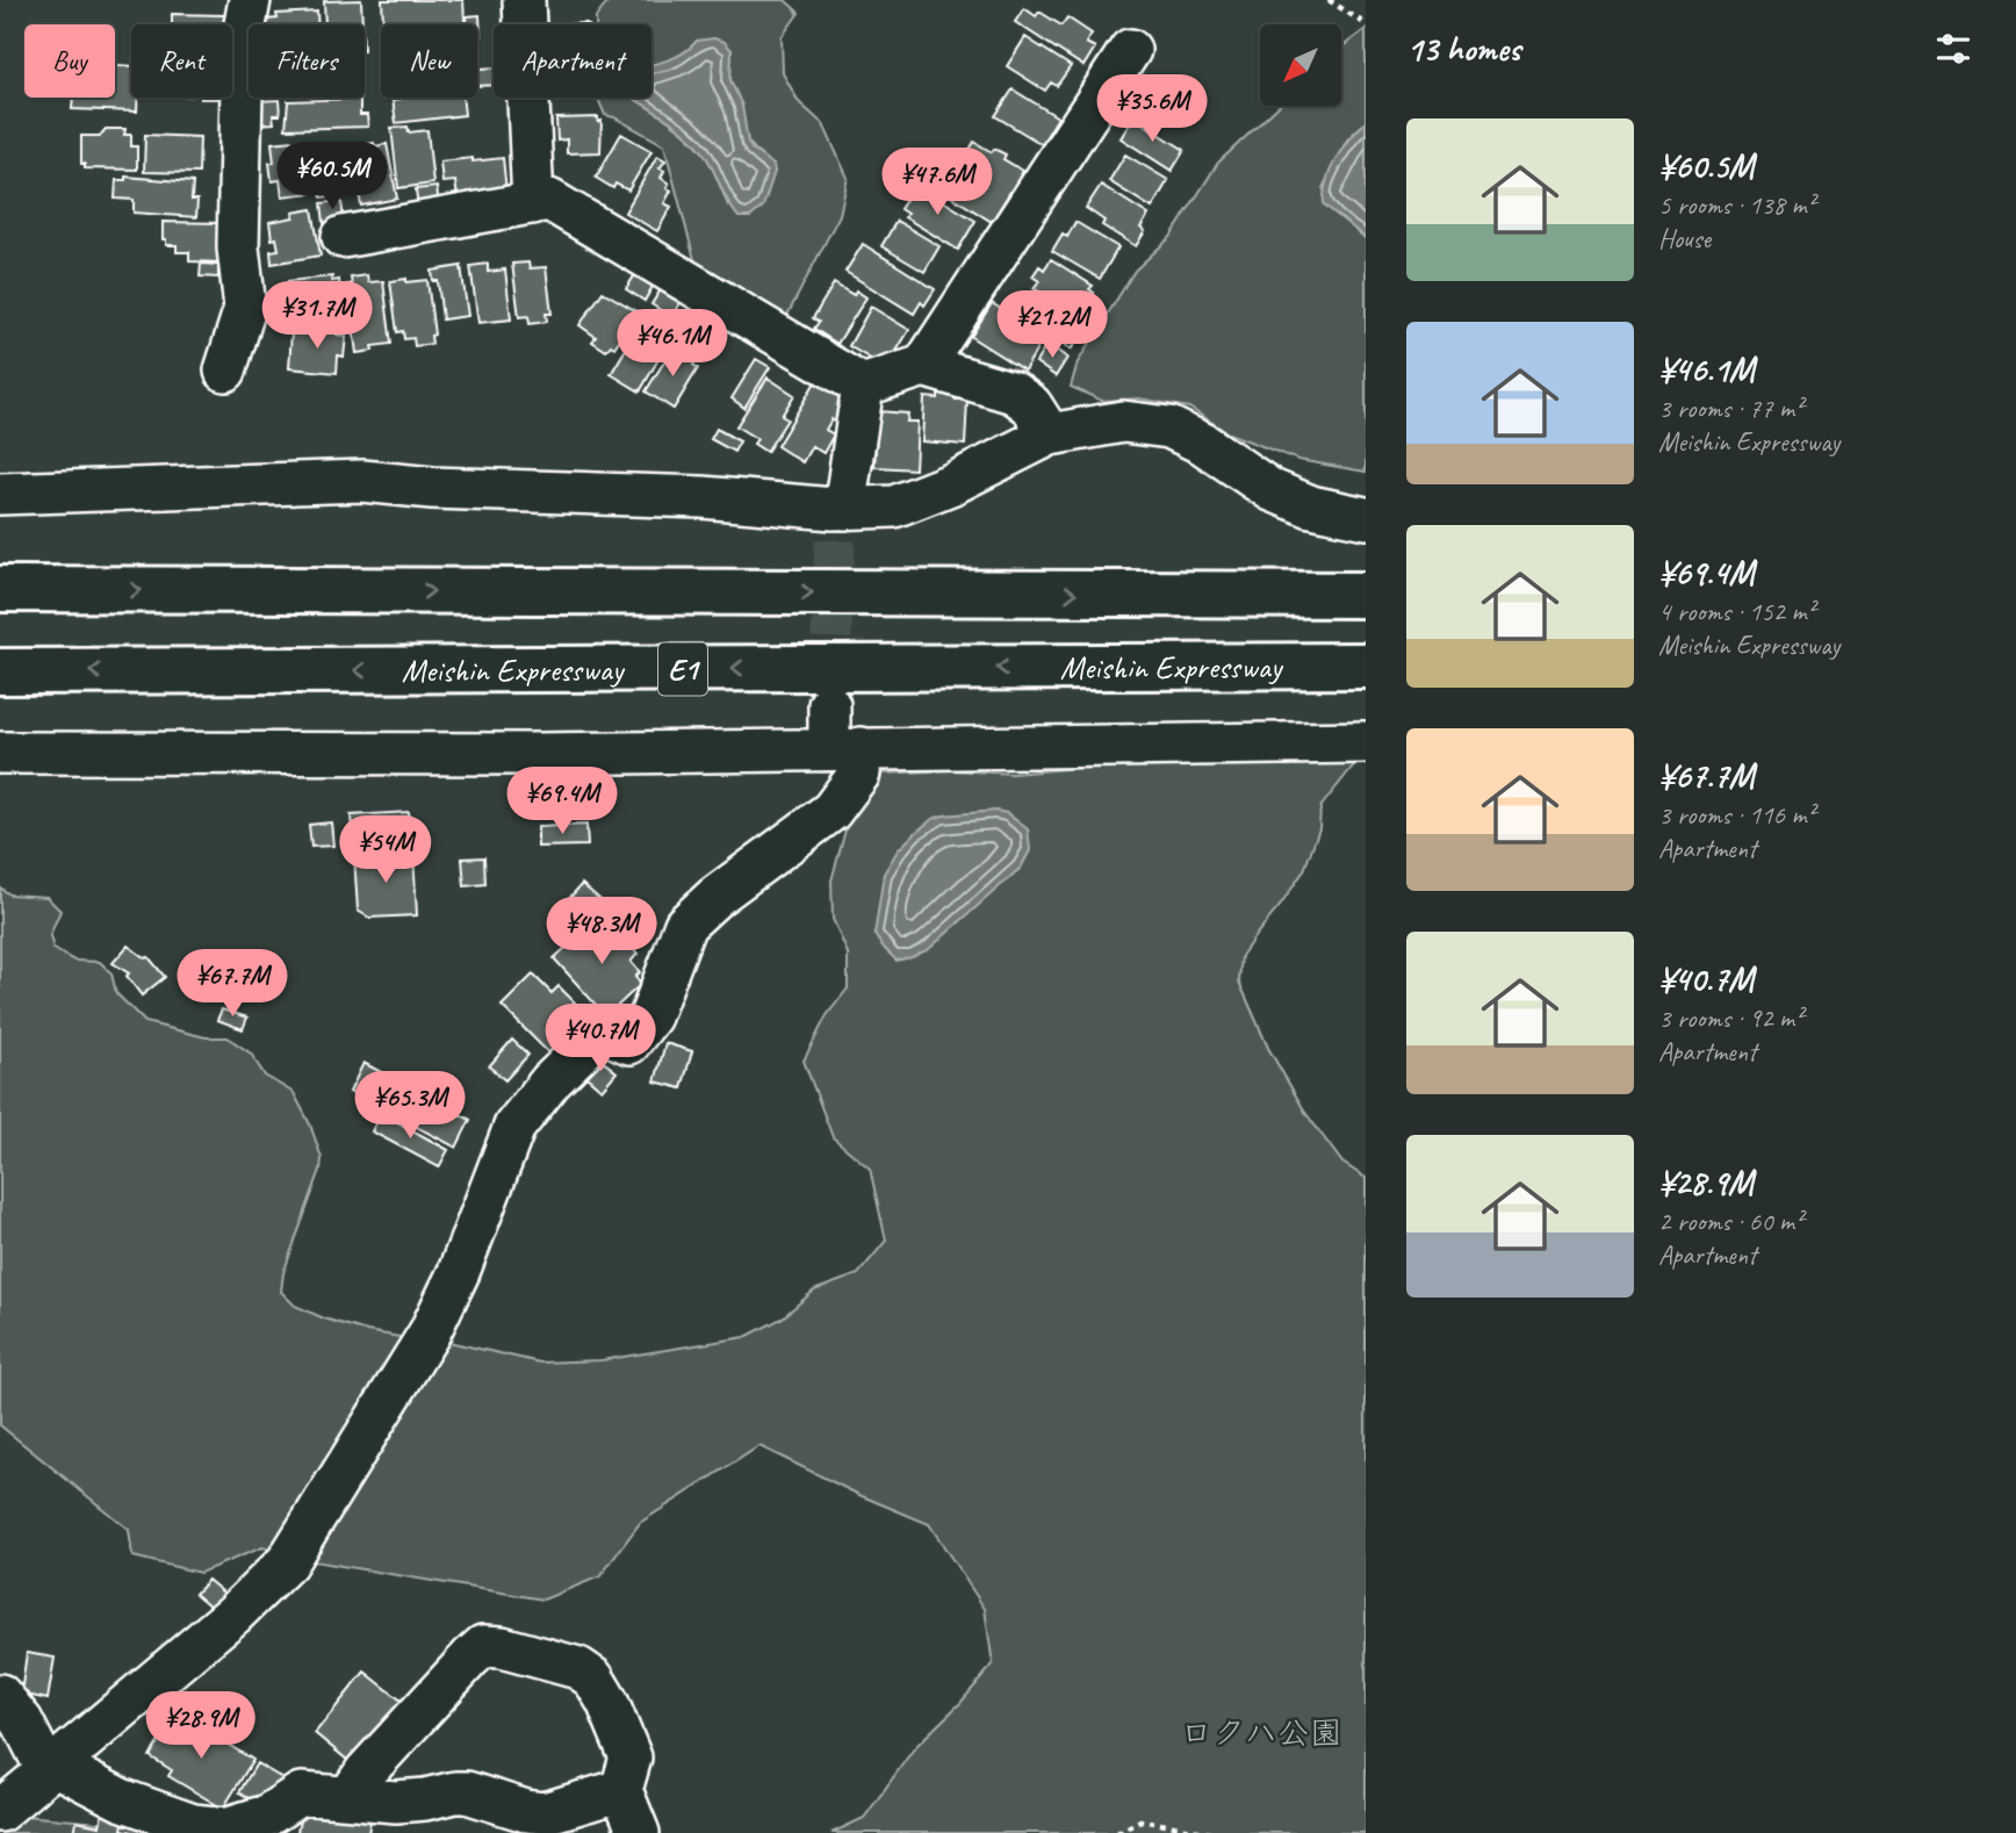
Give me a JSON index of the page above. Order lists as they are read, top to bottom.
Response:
{
  "streets": {
    "highway": ["Meishin Expressway", "E1"]
  },
  "parks": ["ロクハ公園"],
  "north": "bottom left",
  "page": {
    "heading": "13 homes",
    "chip": [
      "Buy",
      "Rent",
      "Filters",
      "New",
      "Apartment"
    ],
    "price": [
      "¥35.6M",
      "¥60.5M",
      "¥47.6M",
      "¥31.7M",
      "¥21.2M",
      "¥46.1M",
      "¥69.4M",
      "¥54M",
      "¥48.3M",
      "¥67.7M",
      "¥40.7M",
      "¥65.3M",
      "¥28.9M"
    ],
    "list": [
      {
        "name": "¥60.5M",
        "note": "5 rooms · 138 m² · House"
      },
      {
        "name": "¥46.1M",
        "note": "3 rooms · 77 m² · Meishin Expressway"
      },
      {
        "name": "¥69.4M",
        "note": "4 rooms · 152 m² · Meishin Expressway"
      },
      {
        "name": "¥67.7M",
        "note": "3 rooms · 116 m² · Apartment"
      },
      {
        "name": "¥40.7M",
        "note": "3 rooms · 92 m² · Apartment"
      },
      {
        "name": "¥28.9M",
        "note": "2 rooms · 60 m² · Apartment"
      }
    ]
  }
}
